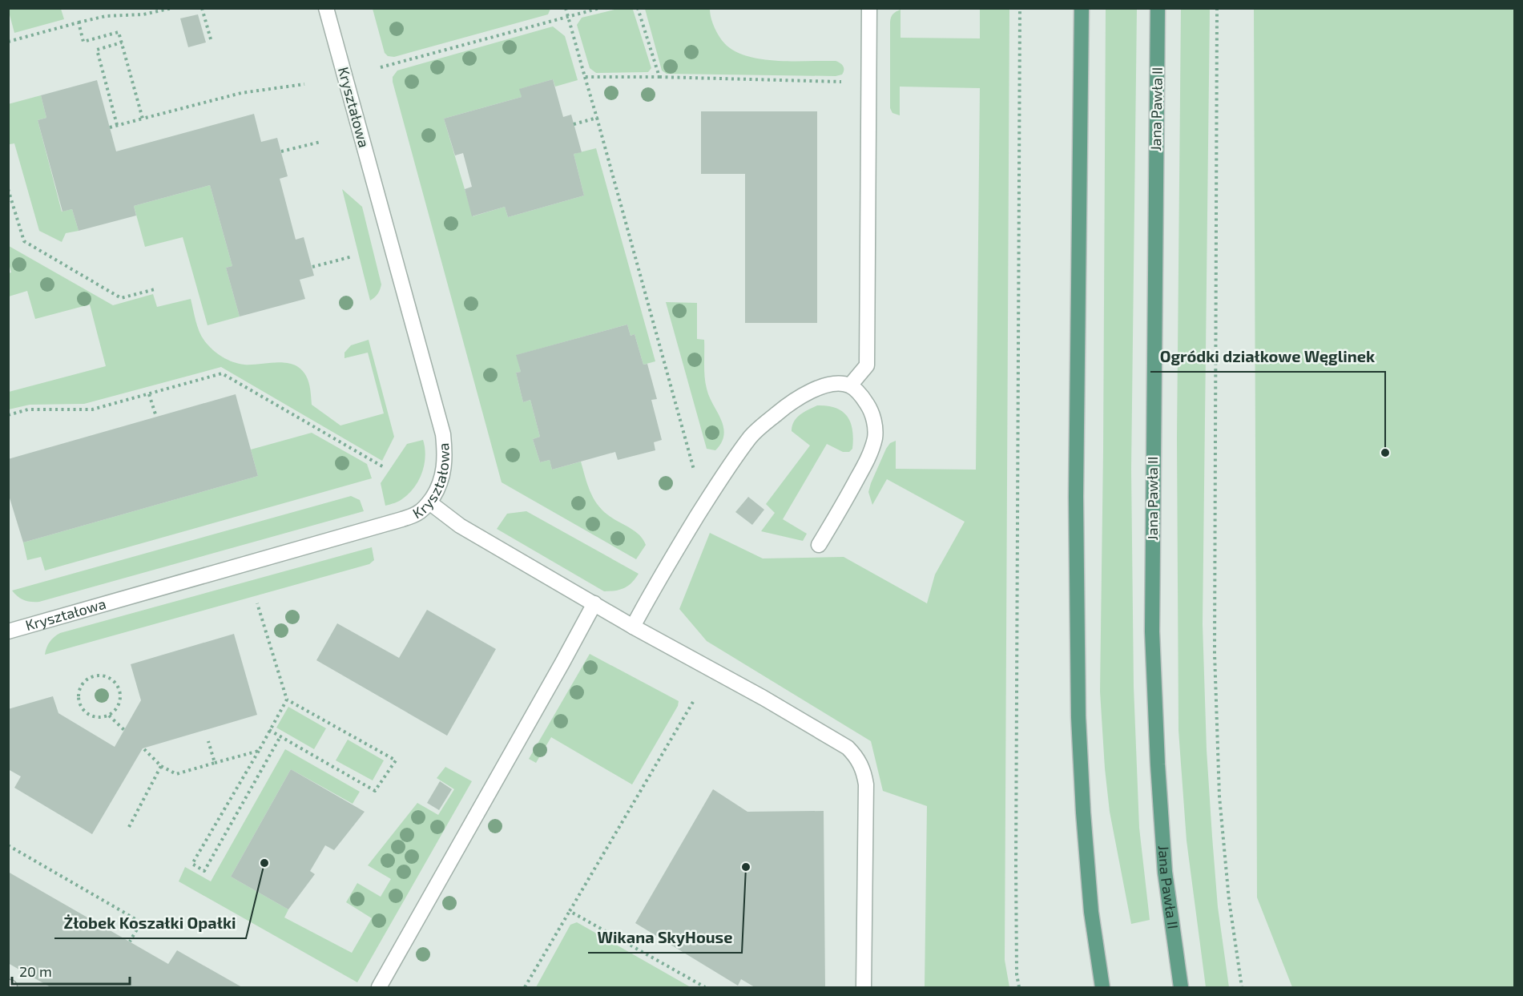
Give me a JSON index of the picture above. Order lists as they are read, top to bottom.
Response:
{
  "streets": {
    "main road": ["Jana Pawła II"],
    "street": ["Kryształowa"]
  },
  "places": ["Ogródki działkowe Węglinek", "Żłobek Koszałki Opałki", "Wikana SkyHouse"],
  "scale_bar": "20 m"
}
